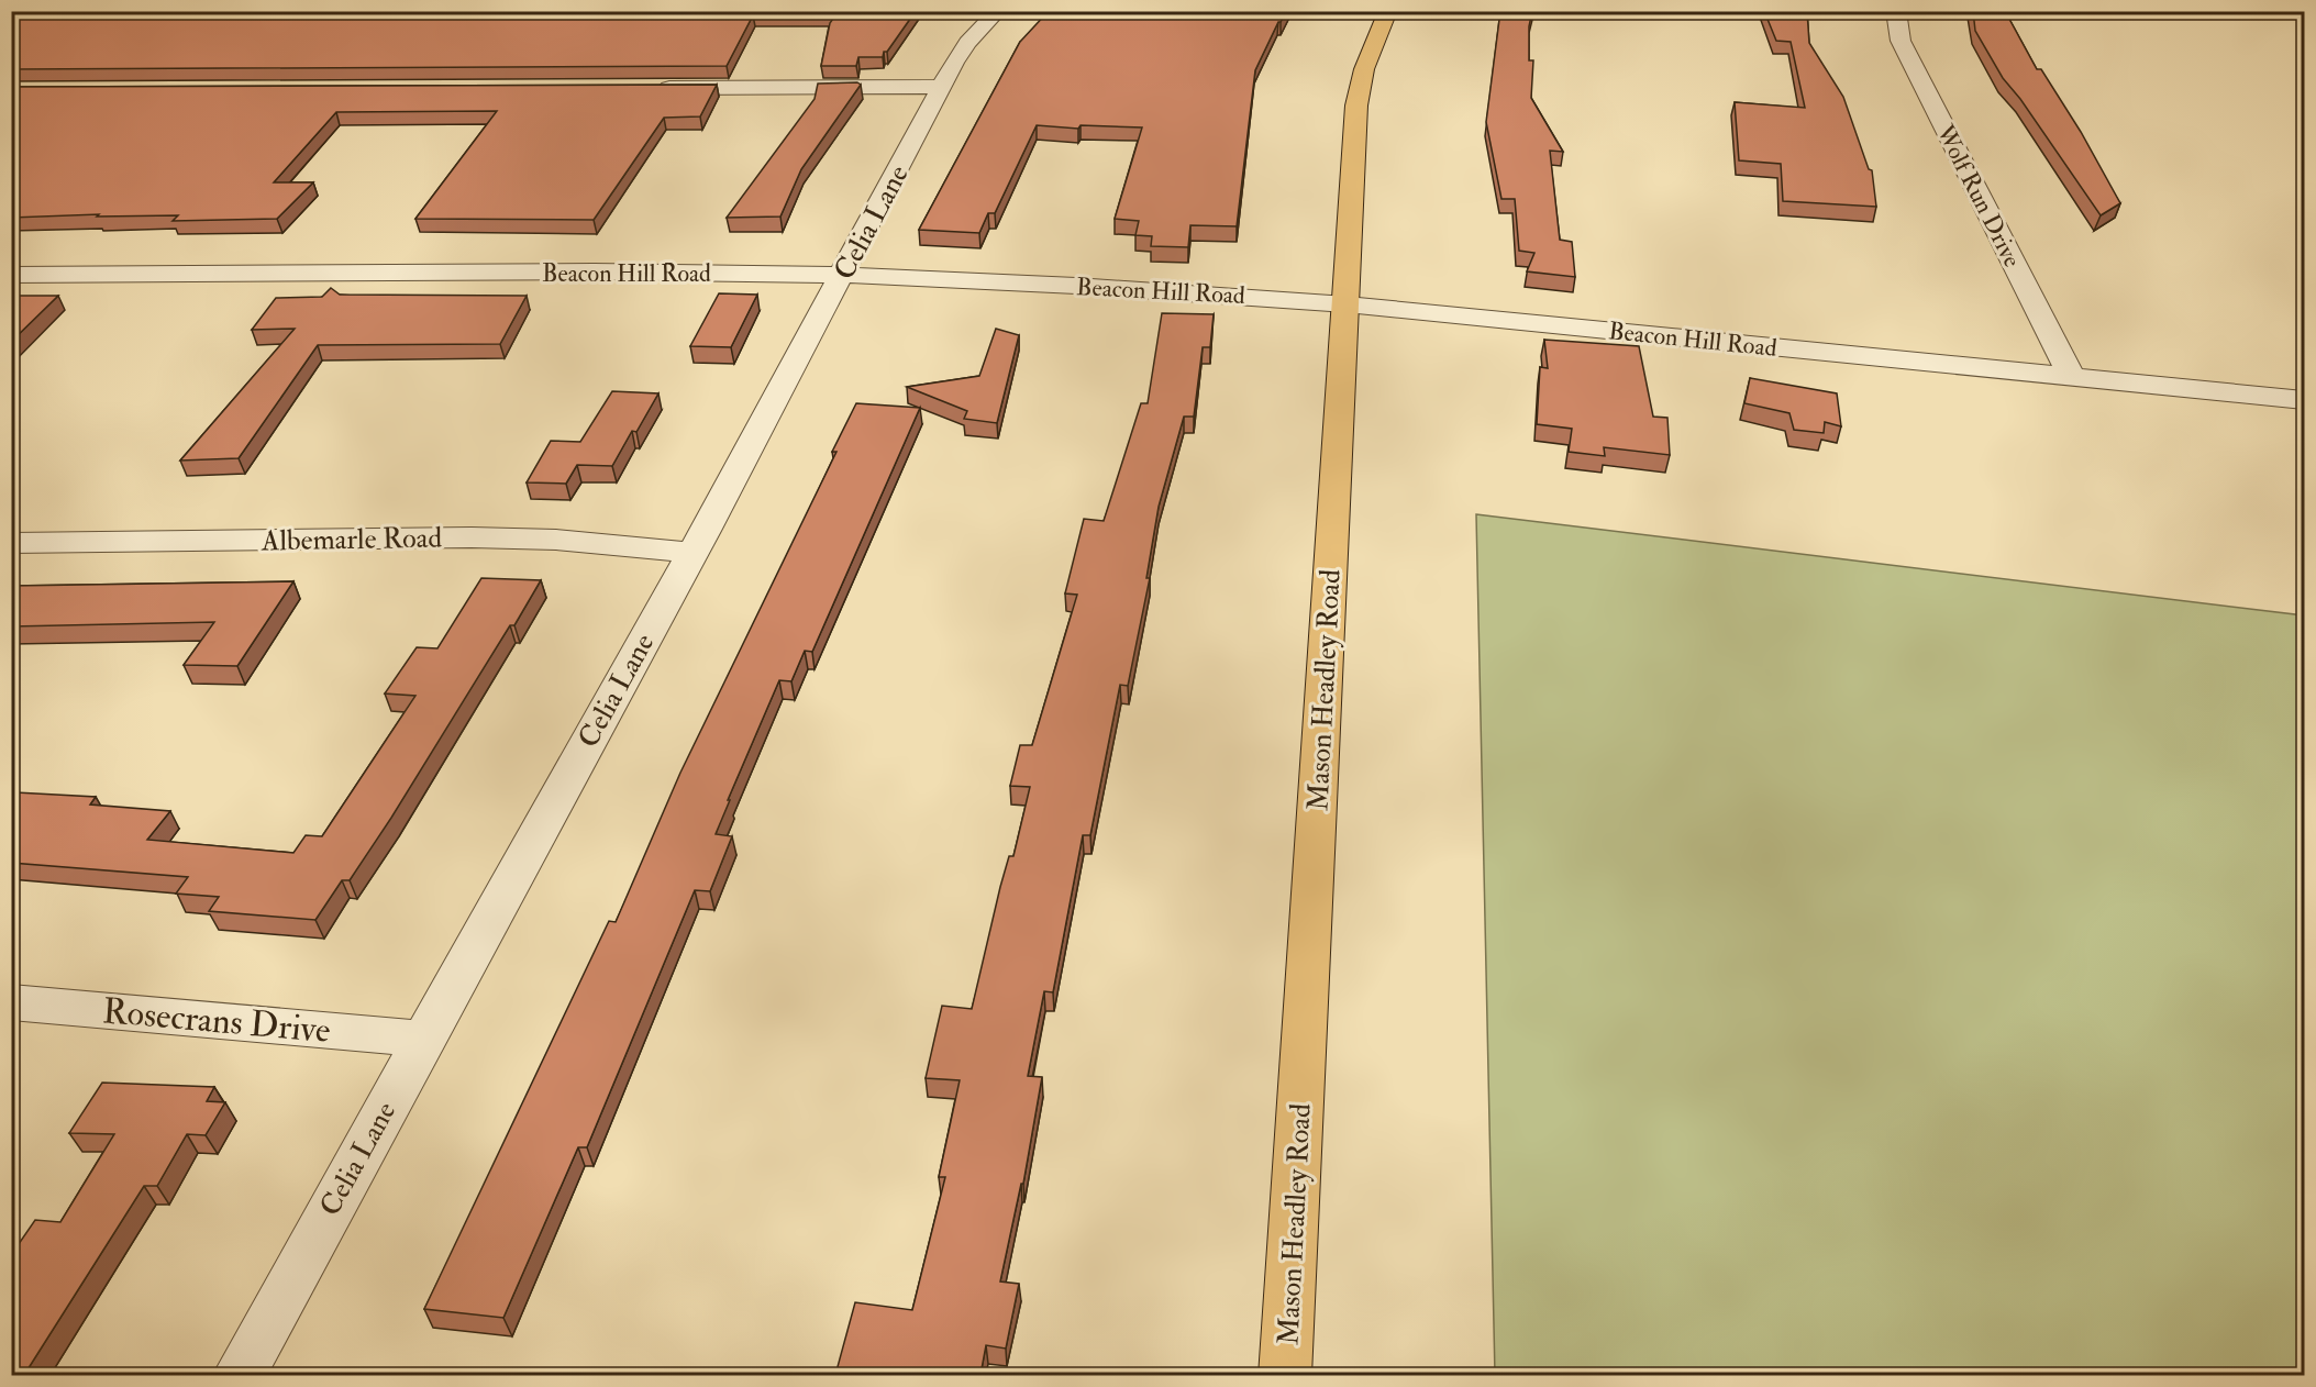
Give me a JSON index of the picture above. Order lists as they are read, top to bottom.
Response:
{
  "streets": {
    "main road": ["Mason Headley Road"],
    "street": [
      "Wolf Run Drive",
      "Celia Lane",
      "Beacon Hill Road",
      "Albemarle Road",
      "Rosecrans Drive"
    ]
  },
  "crossings": [
    ["Wolf Run Drive", "Beacon Hill Road"],
    ["Celia Lane", "Beacon Hill Road"],
    ["Celia Lane", "Albemarle Road"],
    ["Celia Lane", "Rosecrans Drive"],
    ["Beacon Hill Road", "Mason Headley Road"]
  ]
}
